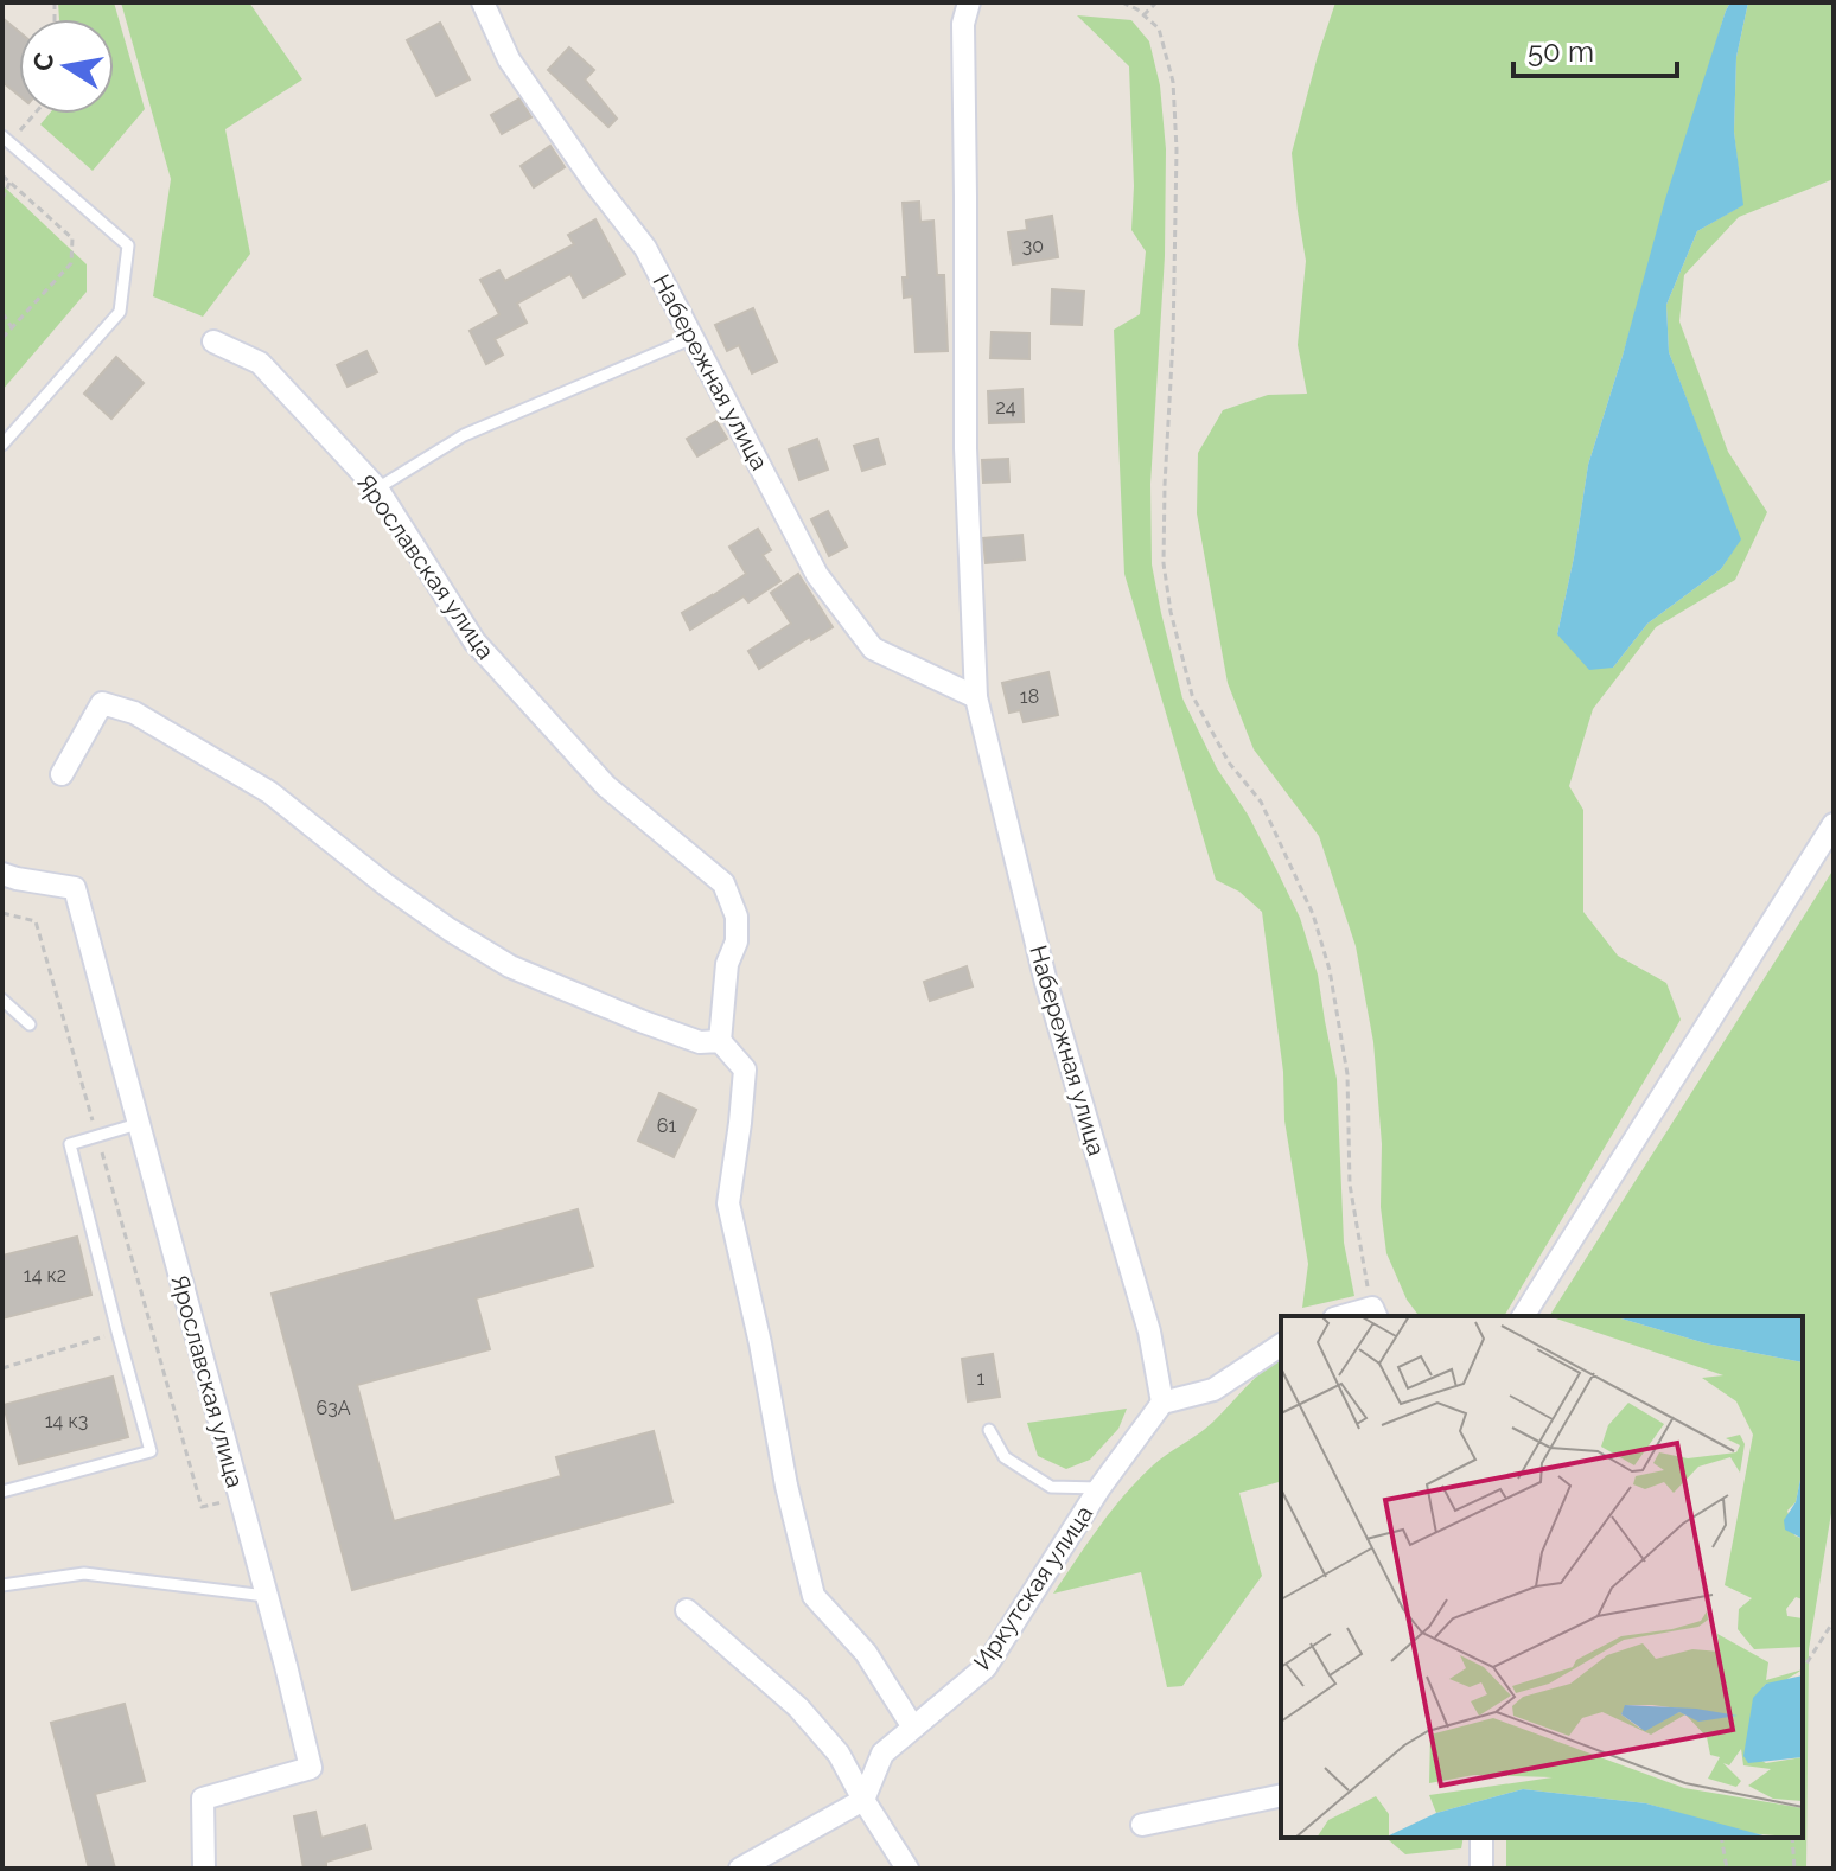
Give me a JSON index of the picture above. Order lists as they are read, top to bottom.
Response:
{
  "streets": {
    "street": ["Набережная улица", "Ярославская улица", "Иркутская улица"]
  },
  "crossings": [
    ["Набережная улица", "Иркутская улица"]
  ],
  "house_numbers": [
    "30",
    "24",
    "18",
    "61",
    "14 к2",
    "1",
    "63А",
    "14 к3"
  ],
  "scale_bar": "50 m",
  "north": "left"
}
